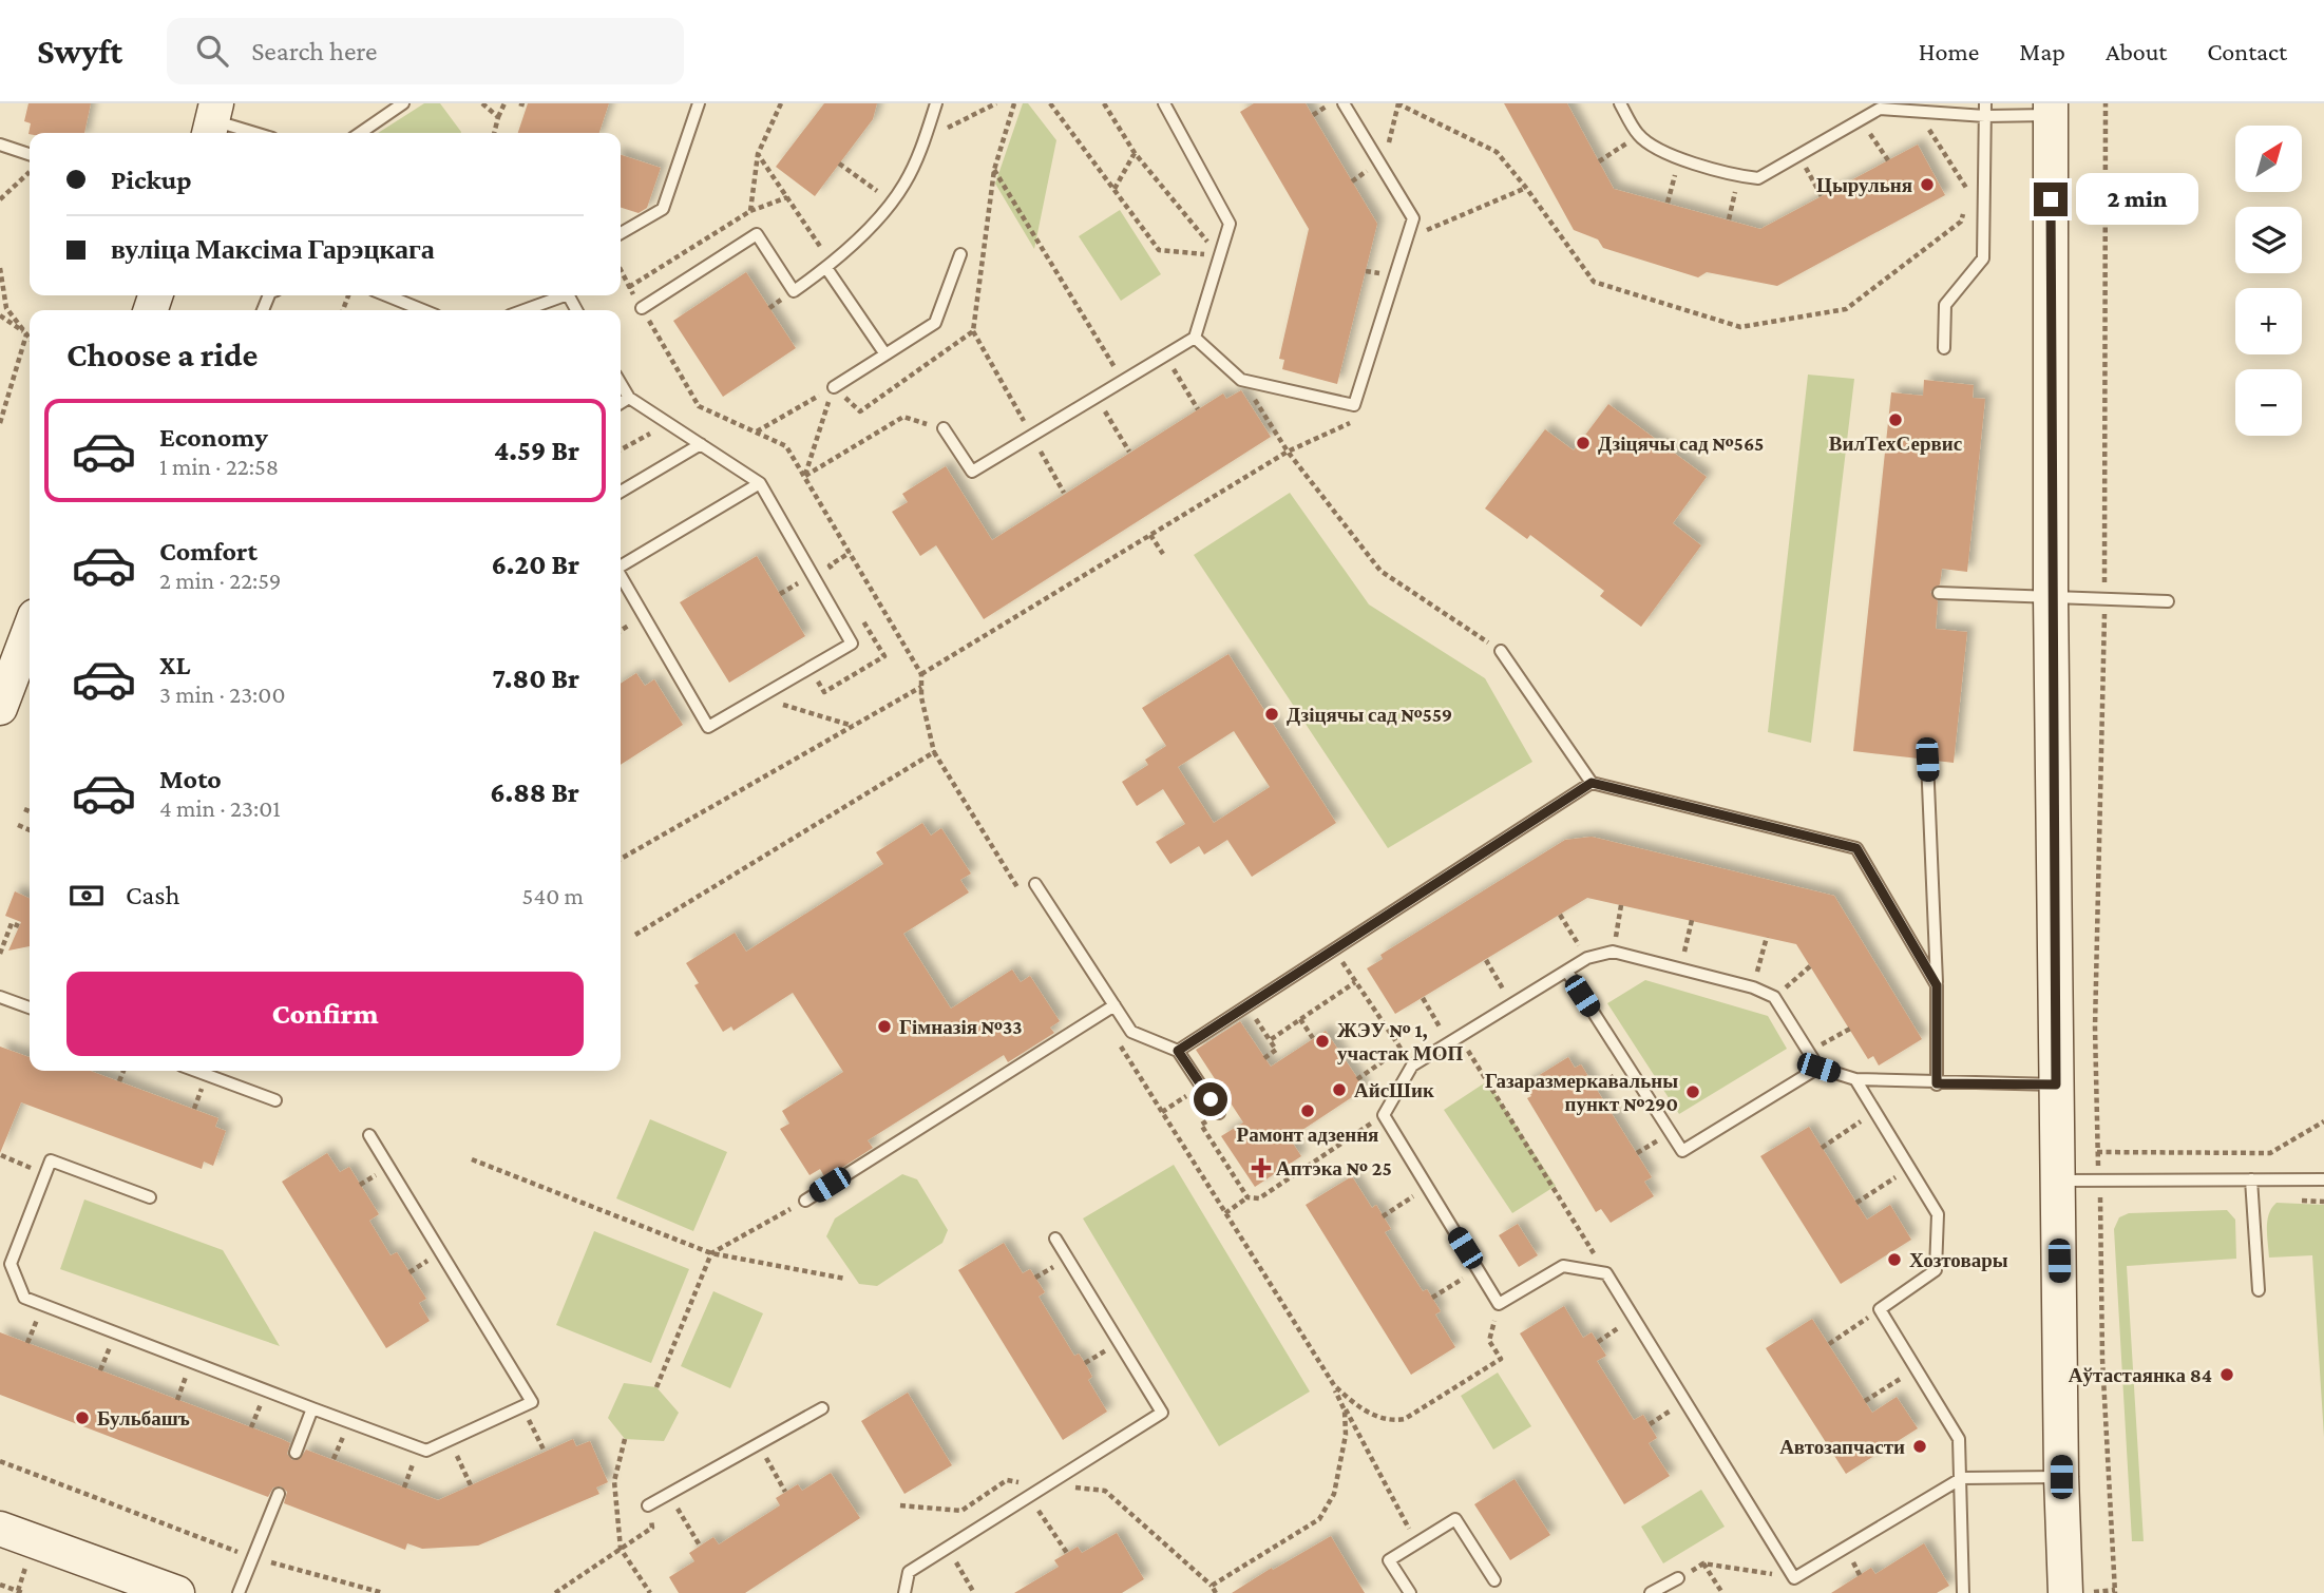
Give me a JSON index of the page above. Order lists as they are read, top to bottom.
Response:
{
  "places": {
    "other": [
      "Цырульня",
      "ВилТехСервис",
      "Дзіцячы сад №565",
      "Дзіцячы сад №559",
      "Гімназія №33",
      "ЖЭУ № 1, участак МОП",
      "АйсШик",
      "Газаразмеркавальны пункт №290",
      "Рамонт адзення",
      "Хозтовары",
      "Аўтастаянка 84",
      "Бульбашъ",
      "Автозапчасти"
    ],
    "health": ["Аптэка № 25"]
  },
  "north": "top right",
  "page": {
    "header": "Swyft",
    "search": "Search here",
    "nav": [
      "Home",
      "Map",
      "About",
      "Contact"
    ],
    "map_buttons": ["+", "−"],
    "banner": ["Pickup", "вуліца Максіма Гарэцкага"],
    "bubble": "2 min",
    "heading": "Choose a ride",
    "list": [
      {
        "name": "Economy",
        "note": "1 min · 22:58",
        "value": "4.59 Br"
      },
      {
        "name": "Comfort",
        "note": "2 min · 22:59",
        "value": "6.20 Br"
      },
      {
        "name": "XL",
        "note": "3 min · 23:00",
        "value": "7.80 Br"
      },
      {
        "name": "Moto",
        "note": "4 min · 23:01",
        "value": "6.88 Br"
      }
    ],
    "pay": ["Cash", "540 m"],
    "buttons": "Confirm"
  }
}
